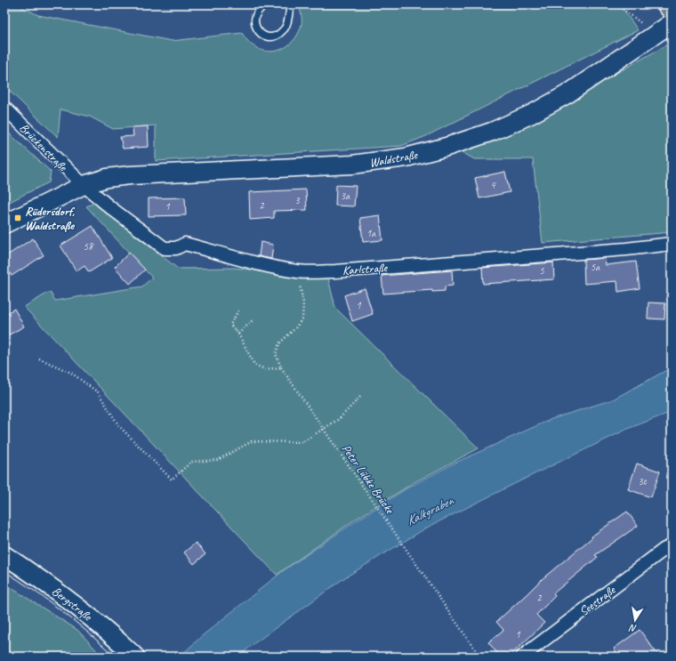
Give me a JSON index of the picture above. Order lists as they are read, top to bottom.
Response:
{
  "streets": {
    "street": [
      "Brückenstraße",
      "Waldstraße",
      "Karlstraße",
      "Seestraße",
      "Bergstraße"
    ],
    "path": ["Peter Lübke Brücke"]
  },
  "crossings": [
    ["Brückenstraße", "Waldstraße"],
    ["Brückenstraße", "Karlstraße"],
    ["Waldstraße", "Karlstraße"]
  ],
  "water": ["Kalkgraben"],
  "places": {
    "transit": ["Rüdersdorf, Waldstraße"]
  },
  "house_numbers": [
    "4",
    "3a",
    "3",
    "2",
    "1",
    "1a",
    "58",
    "5a",
    "5",
    "1",
    "3c",
    "2",
    "1"
  ],
  "north": "bottom"
}
